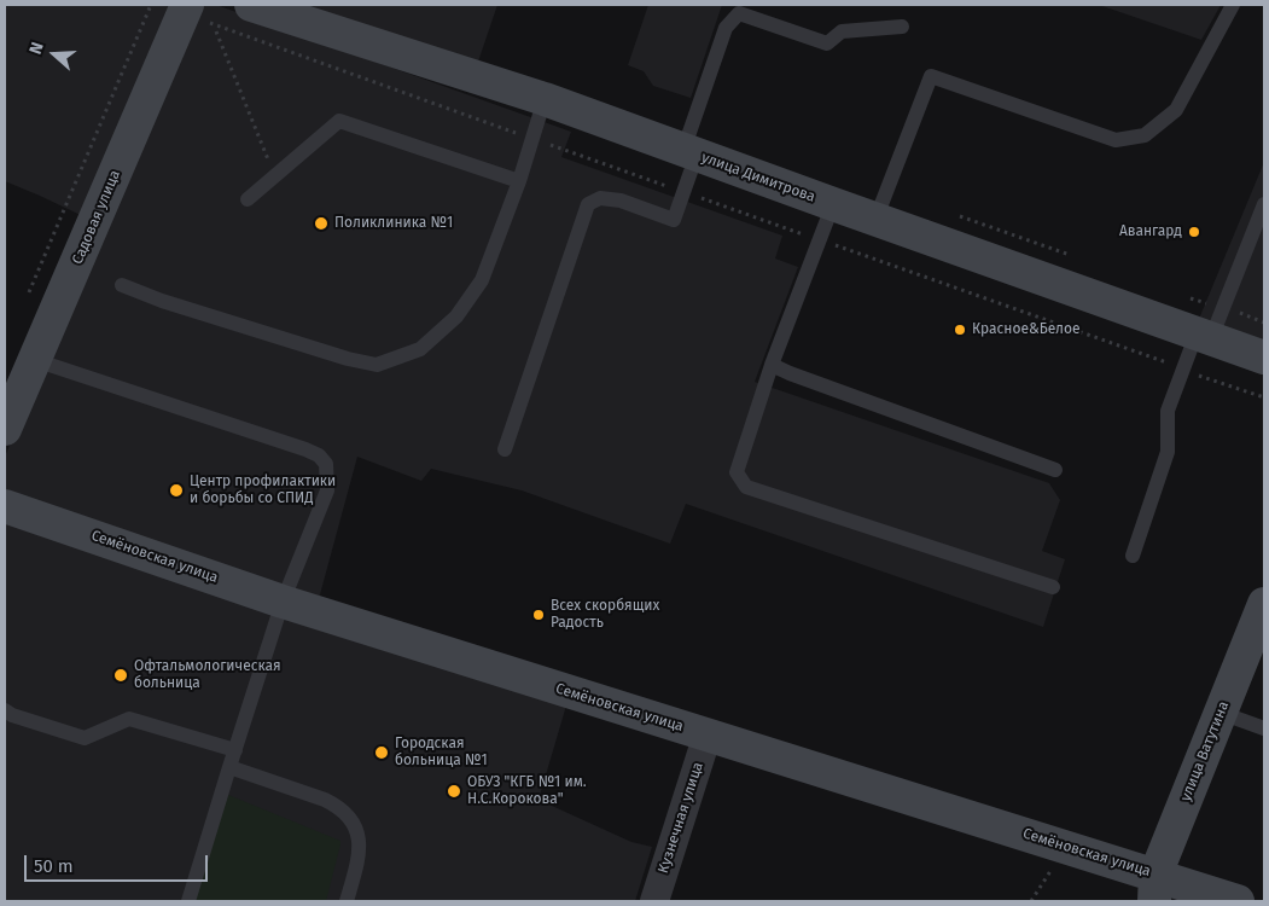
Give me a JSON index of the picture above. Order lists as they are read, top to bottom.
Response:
{
  "streets": {
    "street": [
      "улица Димитрова",
      "Садовая улица",
      "Семёновская улица",
      "улица Ватутина",
      "Кузнечная улица"
    ]
  },
  "crossings": [
    ["Семёновская улица", "улица Ватутина"],
    ["Семёновская улица", "Кузнечная улица"]
  ],
  "places": [
    "Поликлиника №1",
    "Авангард",
    "Красное&Белое",
    "Центр профилактики и борьбы со СПИД",
    "Всех скорбящих Радость",
    "Офтальмологическая больница",
    "Городская больница №1",
    "ОБУЗ \"КГБ №1 им. Н.С.Корокова\""
  ],
  "scale_bar": "50 m",
  "north": "left"
}
